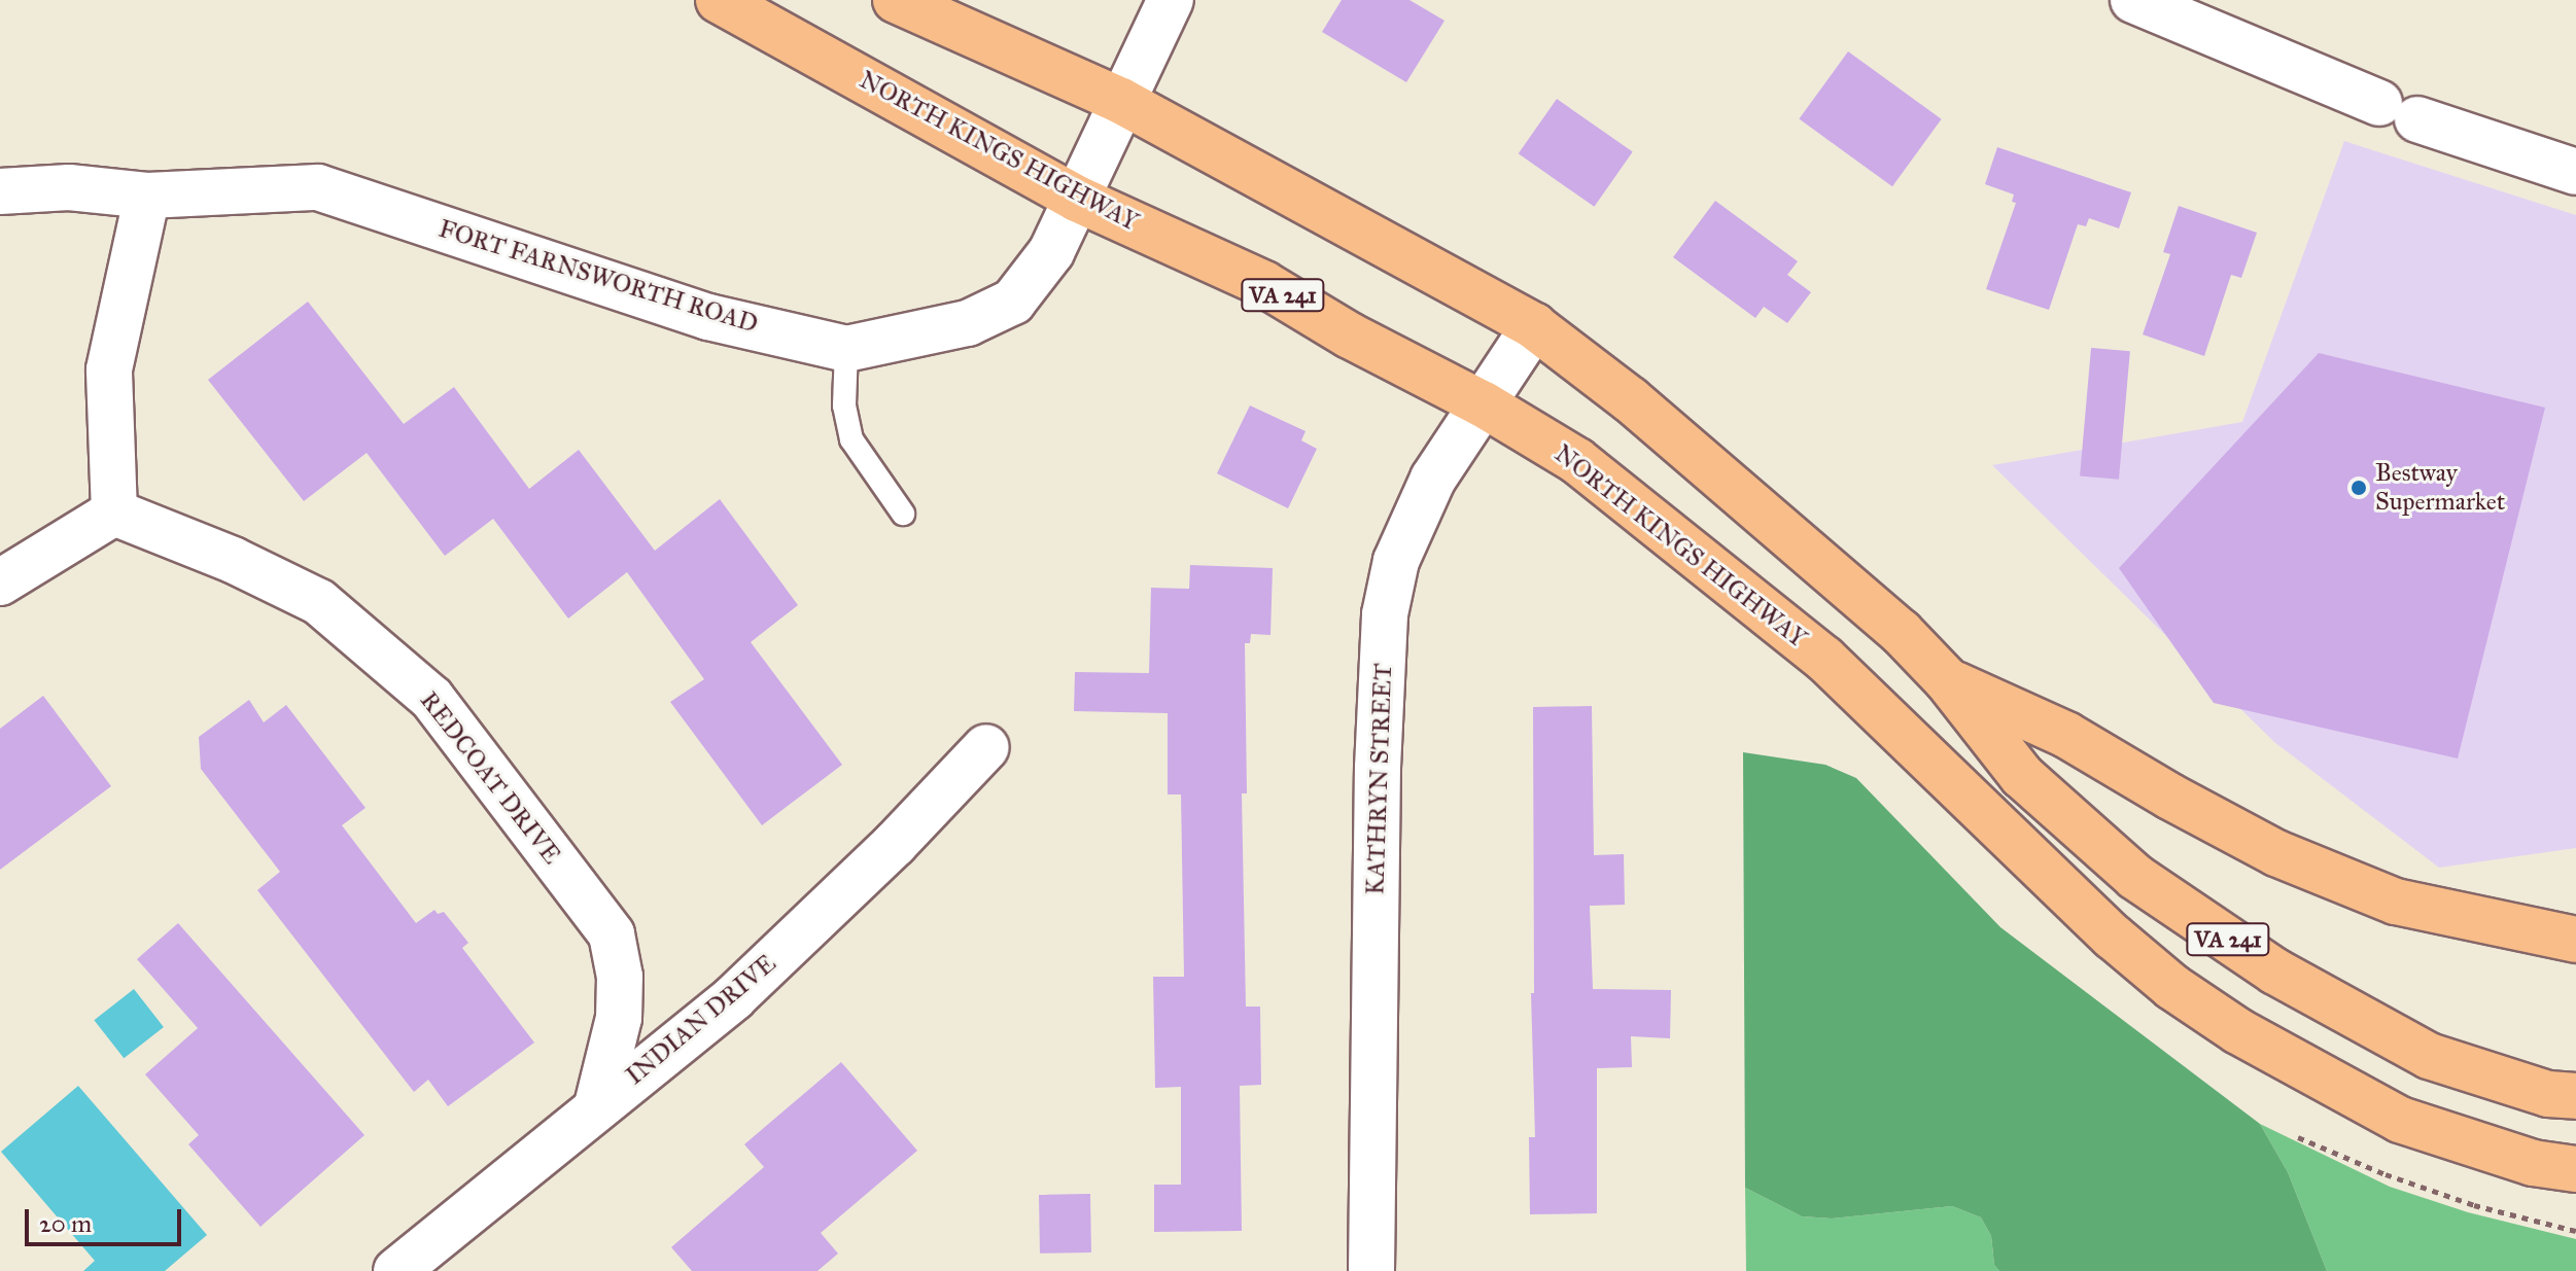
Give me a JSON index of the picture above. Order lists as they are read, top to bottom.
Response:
{
  "streets": {
    "main road": ["NORTH KINGS HIGHWAY", "VA 241"],
    "street": [
      "FORT FARNSWORTH ROAD",
      "REDCOAT DRIVE",
      "KATHRYN STREET",
      "INDIAN DRIVE"
    ]
  },
  "crossings": [
    ["NORTH KINGS HIGHWAY", "FORT FARNSWORTH ROAD"],
    ["NORTH KINGS HIGHWAY", "KATHRYN STREET"],
    ["FORT FARNSWORTH ROAD", "VA 241"],
    ["VA 241", "KATHRYN STREET"],
    ["REDCOAT DRIVE", "INDIAN DRIVE"]
  ],
  "places": ["Bestway Supermarket"],
  "scale_bar": "20 m"
}
